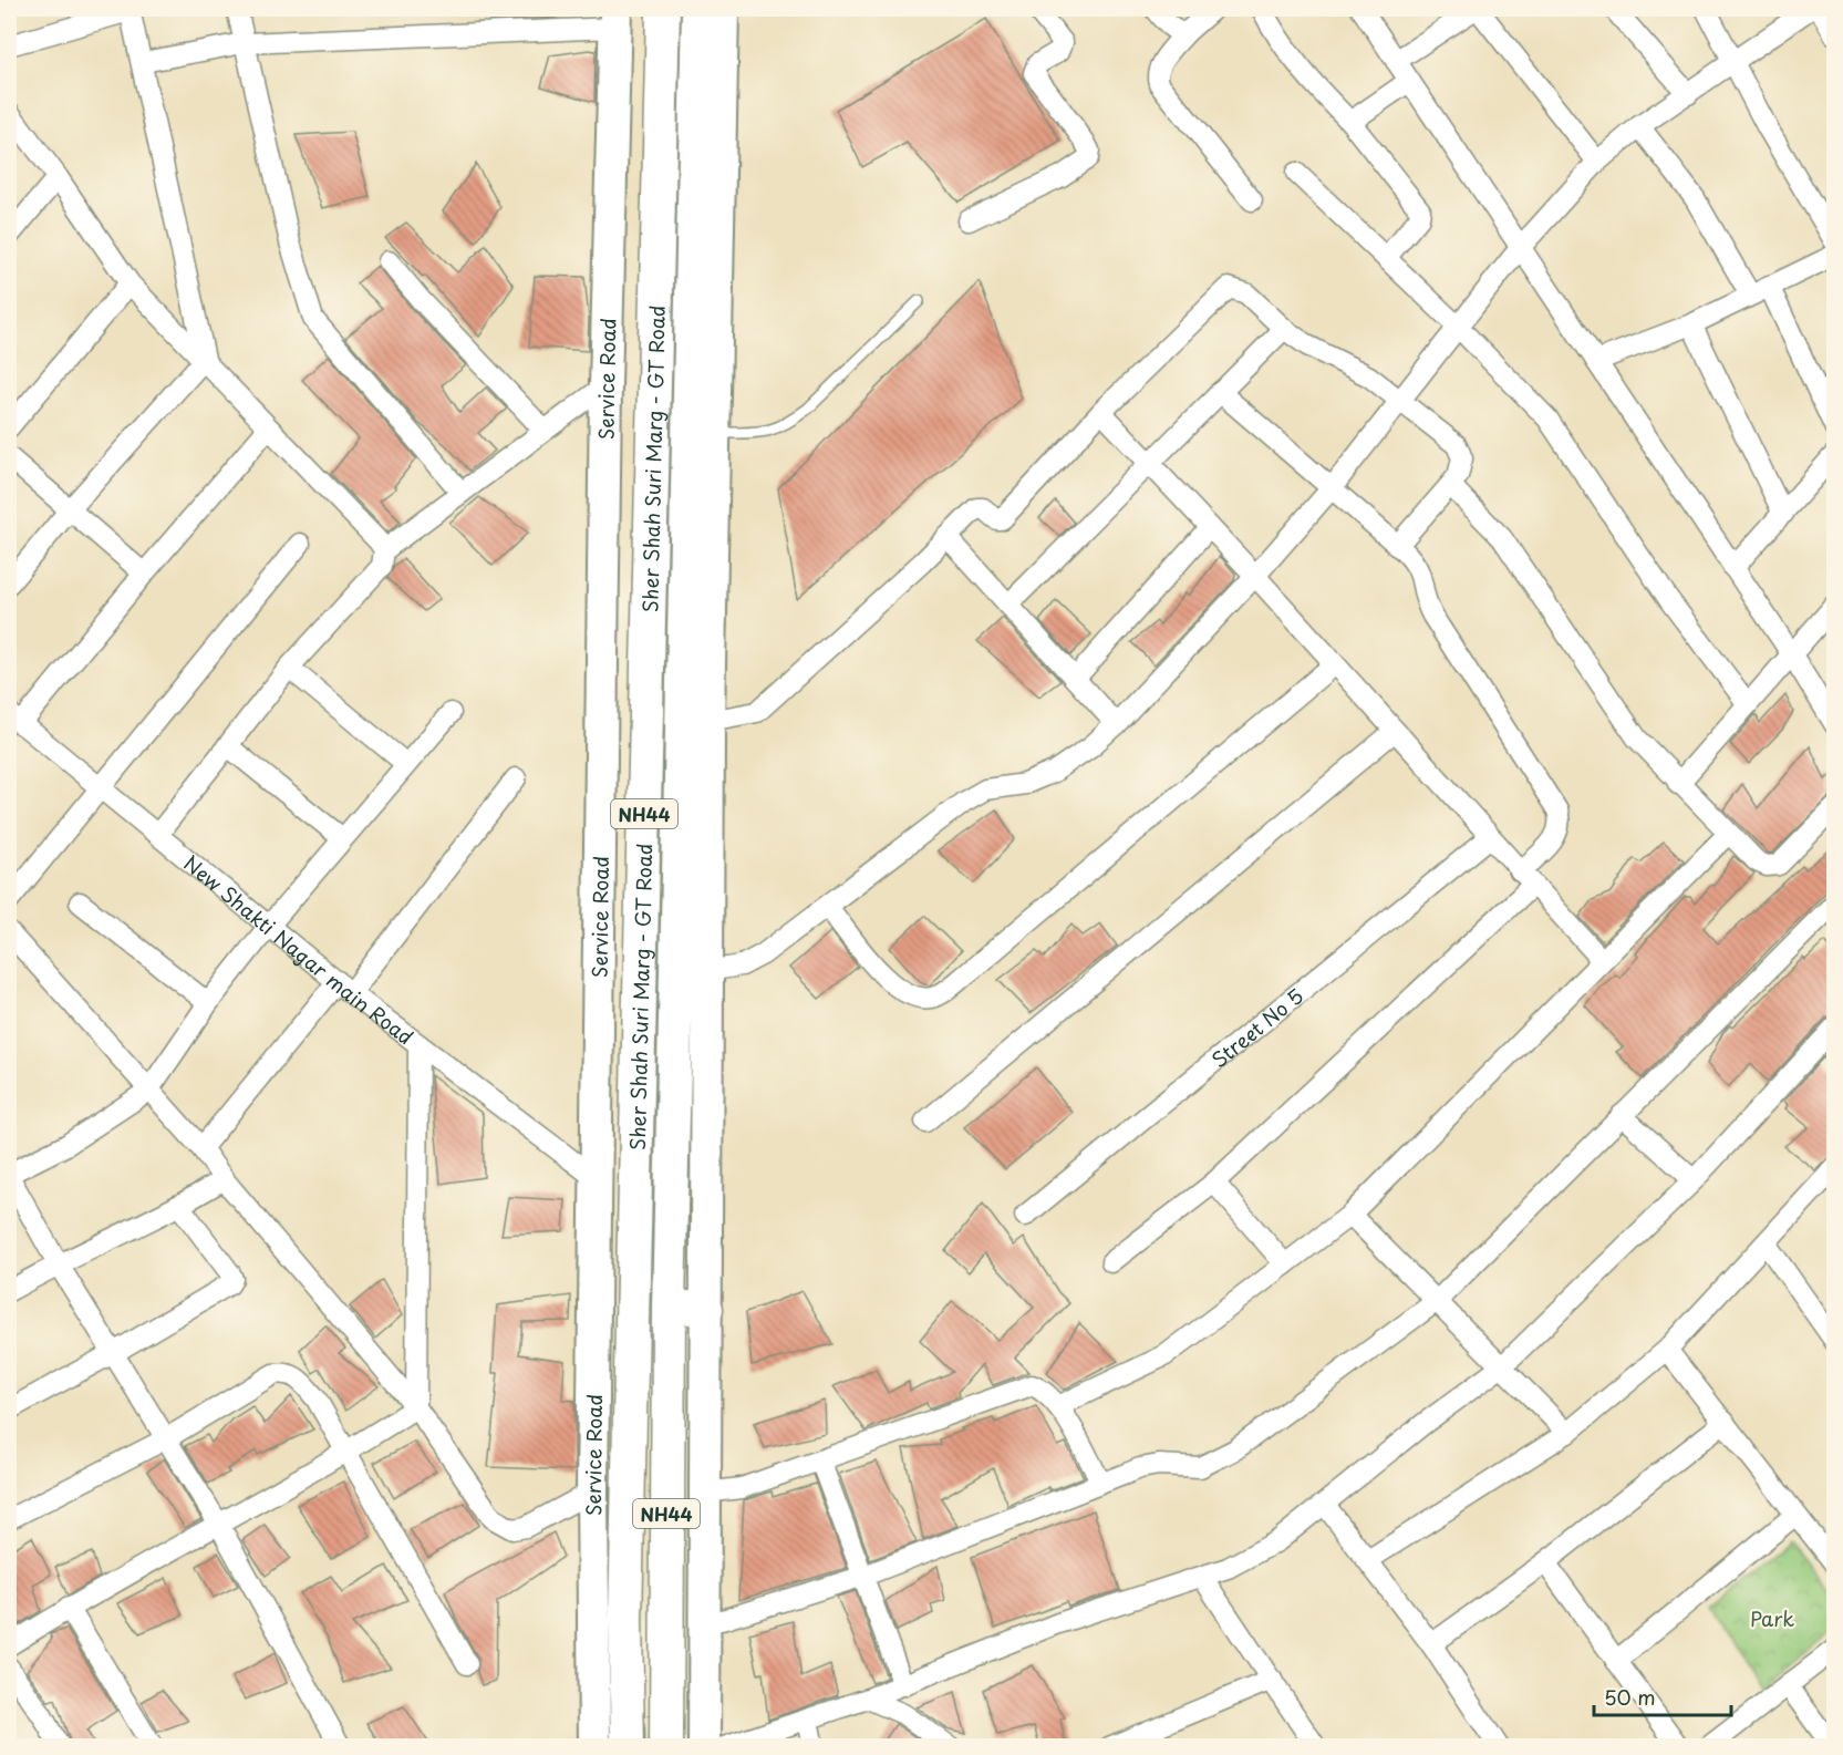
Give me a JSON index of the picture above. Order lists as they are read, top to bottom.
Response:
{
  "streets": {
    "highway": ["Sher Shah Suri Marg - GT Road", "NH44"],
    "main road": ["Service Road"],
    "street": ["New Shakti Nagar main Road", "Street No 5"]
  },
  "crossings": [
    ["Service Road", "New Shakti Nagar main Road"],
    ["Sher Shah Suri Marg - GT Road", "NH44"]
  ],
  "parks": ["Park"],
  "scale_bar": "50 m"
}
